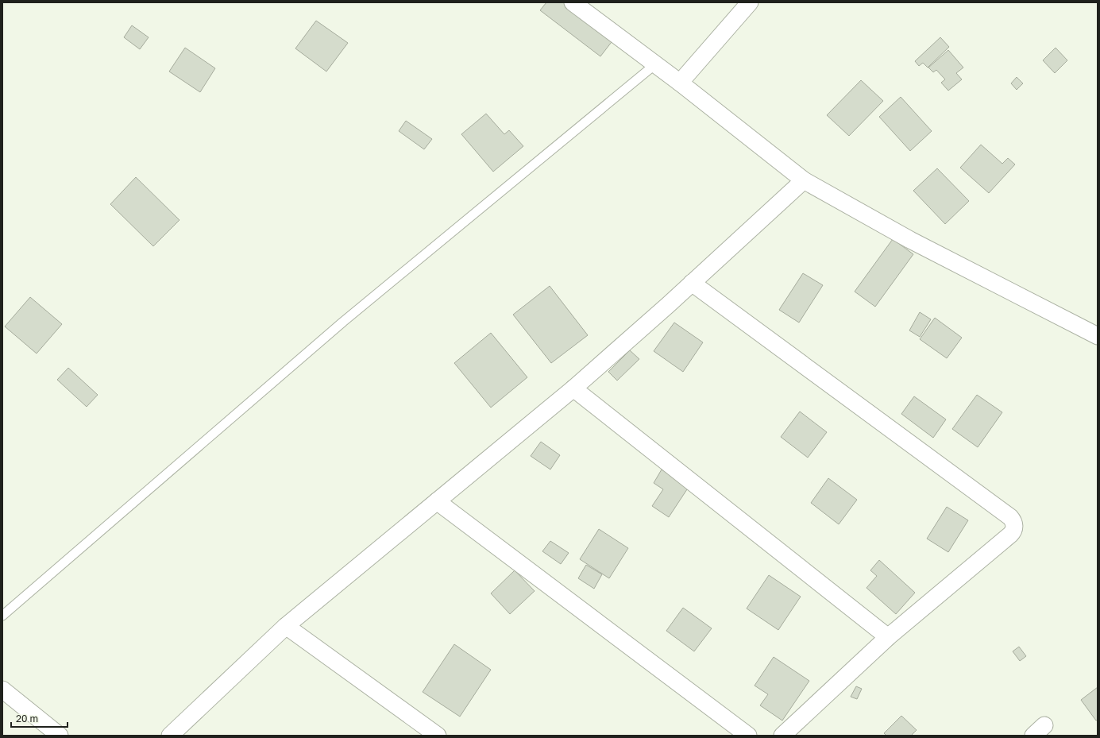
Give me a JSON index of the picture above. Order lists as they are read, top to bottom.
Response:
{
  "scale_bar": "20 m"
}
